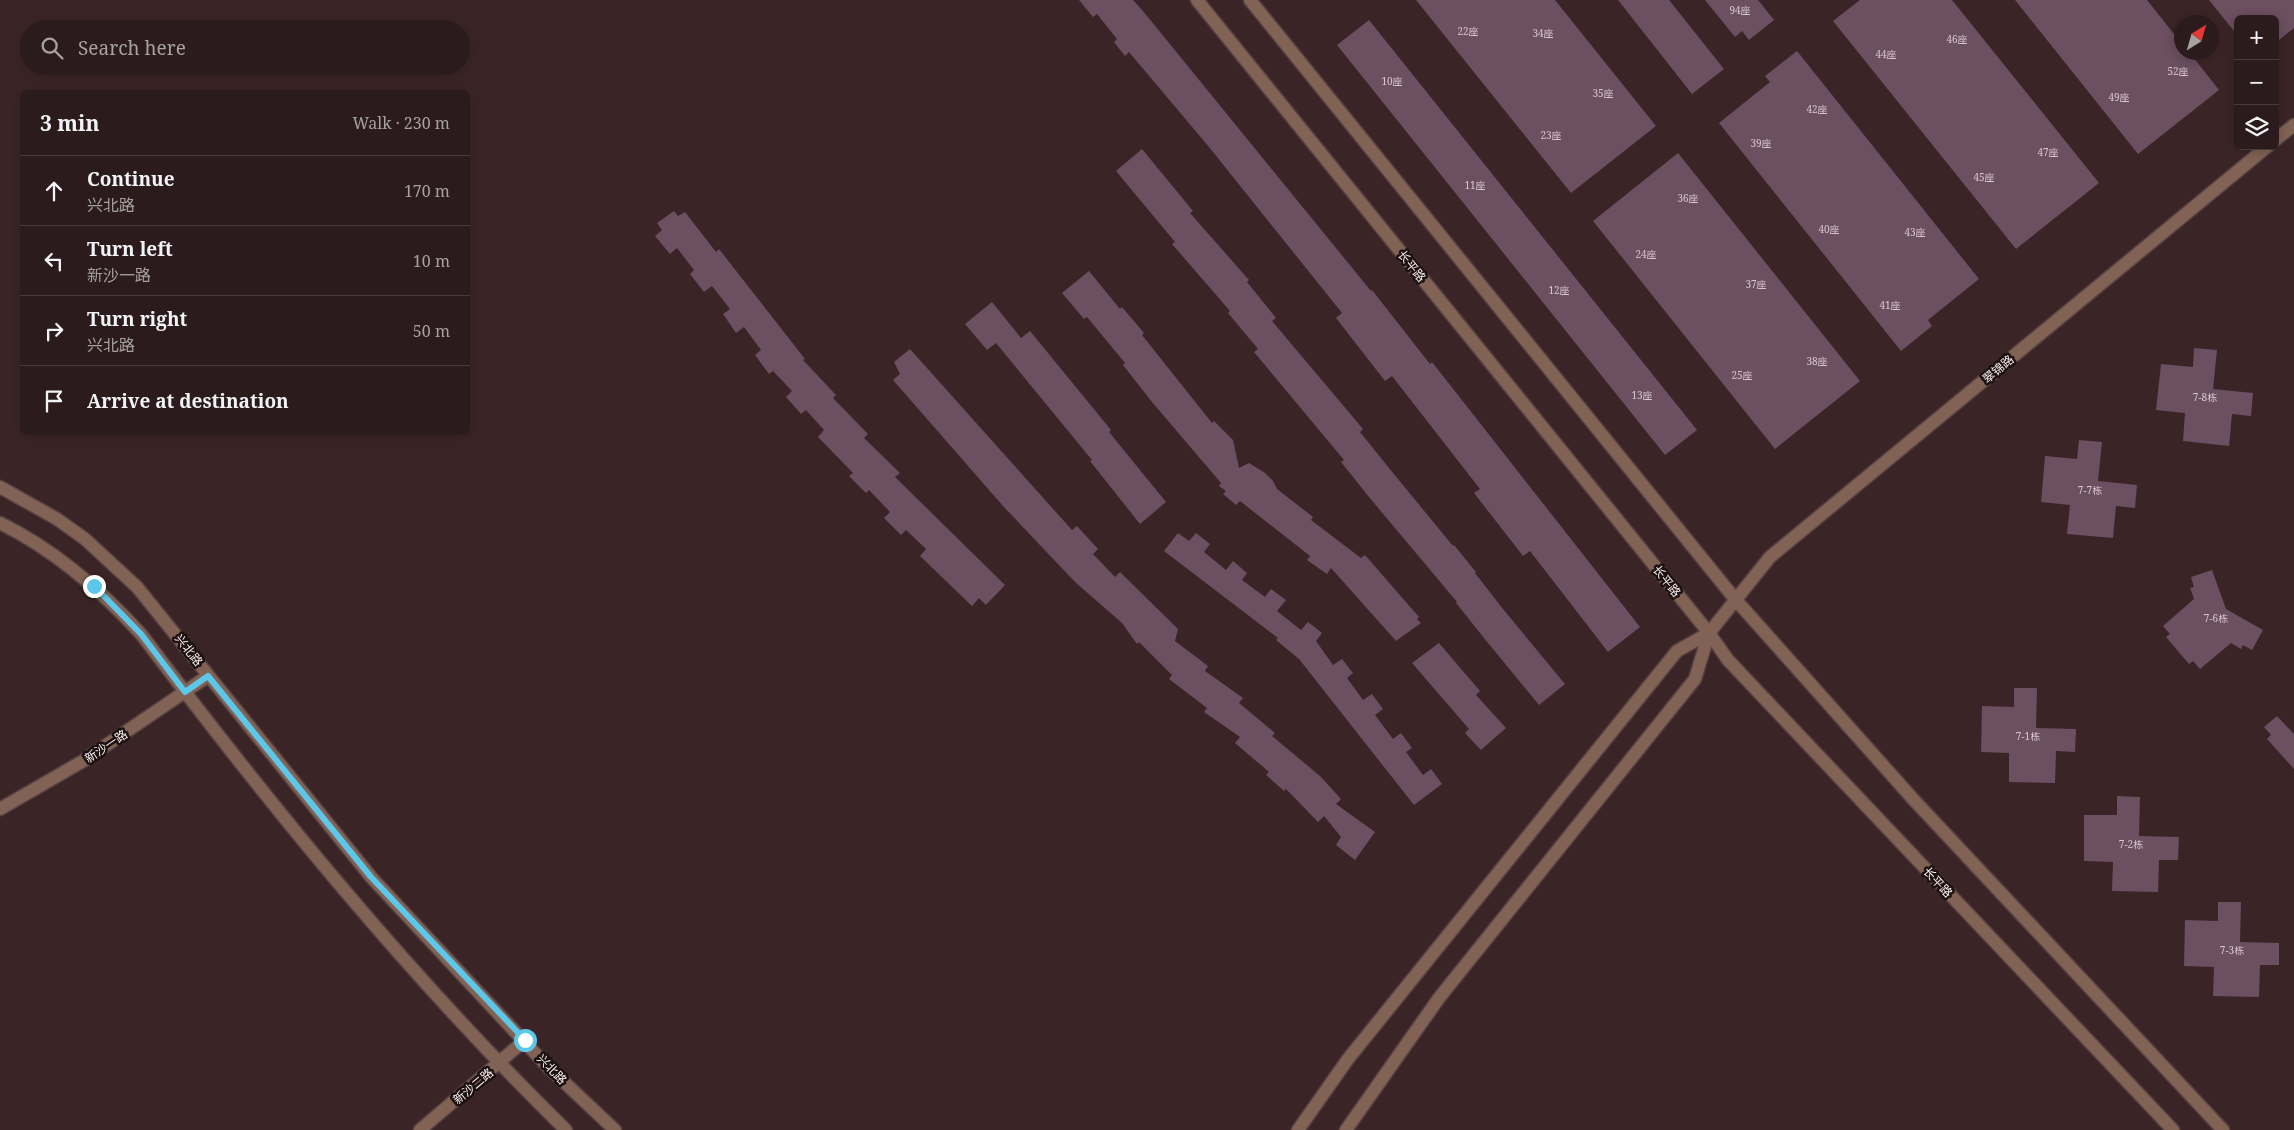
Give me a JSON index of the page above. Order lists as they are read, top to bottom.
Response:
{
  "streets": {
    "street": [
      "长平路",
      "翠锦路",
      "兴北路",
      "新沙一路",
      "新沙二路"
    ]
  },
  "crossings": [
    ["长平路", "翠锦路"],
    ["兴北路", "新沙一路"],
    ["兴北路", "新沙二路"]
  ],
  "house_numbers": [
    "94座",
    "22座",
    "34座",
    "46座",
    "44座",
    "52座",
    "10座",
    "35座",
    "49座",
    "42座",
    "23座",
    "39座",
    "47座",
    "45座",
    "11座",
    "36座",
    "40座",
    "43座",
    "24座",
    "37座",
    "12座",
    "41座",
    "38座",
    "25座",
    "13座",
    "7-8栋",
    "7-7栋",
    "7-6栋",
    "7-1栋",
    "7-2栋",
    "7-3栋"
  ],
  "north": "top right",
  "page": {
    "map_buttons": ["+", "−"],
    "search": "Search here",
    "heading": ["3 min", "Walk · 230 m"],
    "list": [
      ["Continue", "兴北路", "170 m"],
      ["Turn left", "新沙一路", "10 m"],
      ["Turn right", "兴北路", "50 m"],
      "Arrive at destination"
    ]
  }
}
